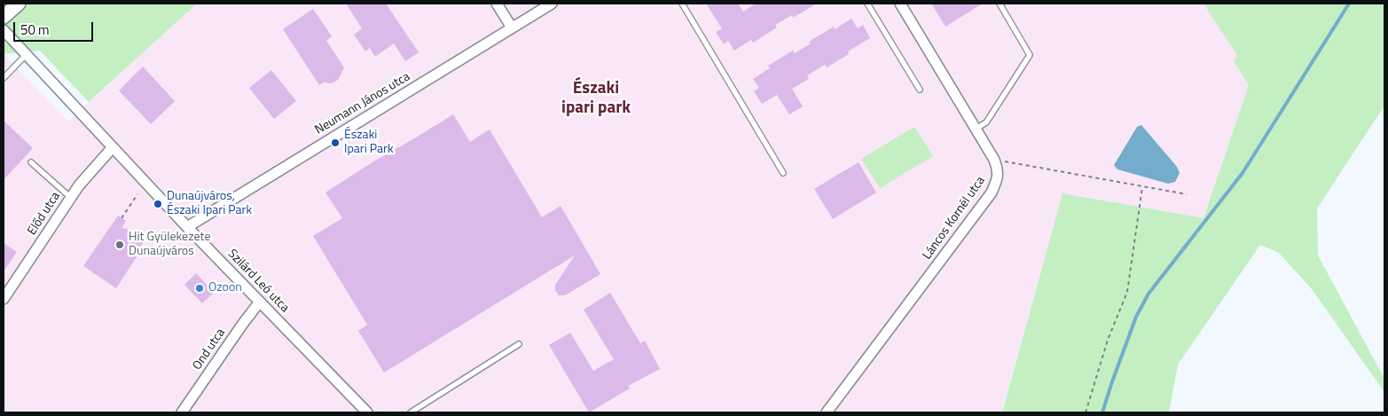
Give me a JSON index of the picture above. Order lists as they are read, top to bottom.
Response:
{
  "streets": {
    "street": [
      "Neumann János utca",
      "Előd utca",
      "Láncos Kornél utca",
      "Szilárd Leó utca",
      "Ond utca"
    ]
  },
  "crossings": [
    ["Neumann János utca", "Szilárd Leó utca"],
    ["Előd utca", "Szilárd Leó utca"],
    ["Szilárd Leó utca", "Ond utca"]
  ],
  "districts": ["Északi ipari park"],
  "places": [
    "Északi Ipari Park",
    "Dunaújváros, Északi Ipari Park",
    "Hit Gyülekezete Dunaújváros",
    "Ozoon"
  ],
  "scale_bar": "50 m"
}
